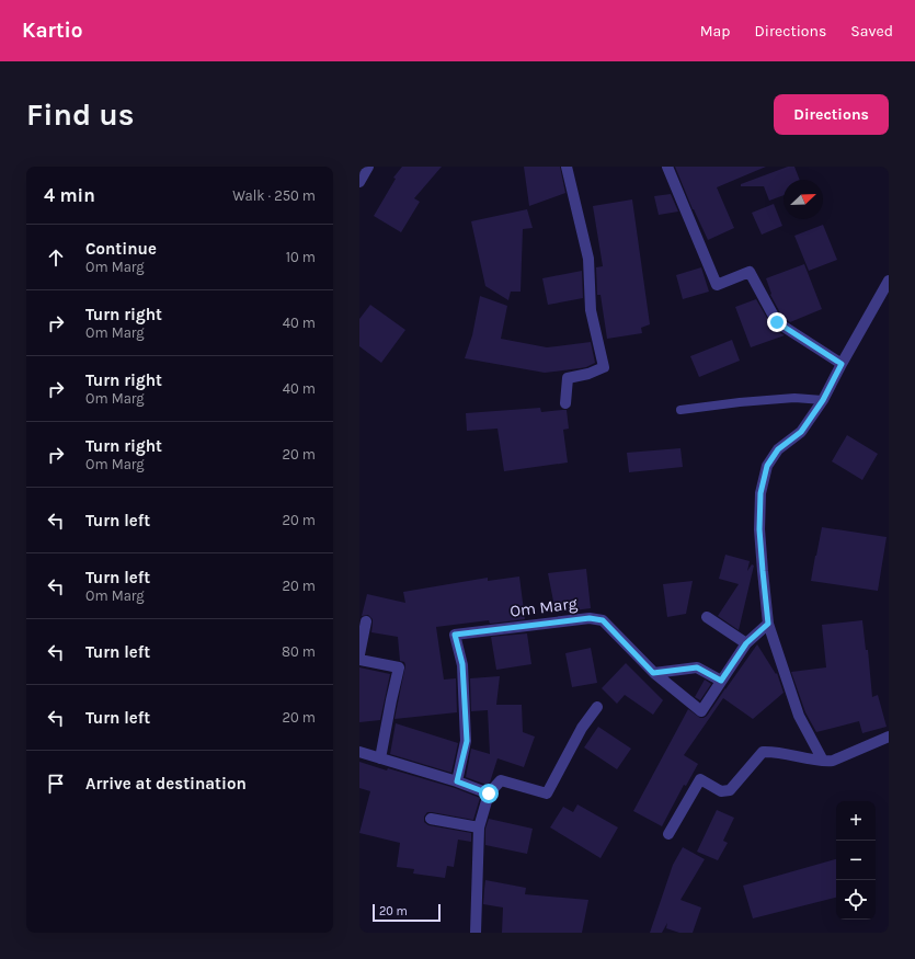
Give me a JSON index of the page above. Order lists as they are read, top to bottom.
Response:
{
  "streets": {
    "street": ["Om Marg"]
  },
  "scale_bar": "20 m",
  "north": "top right",
  "page": {
    "header": "Kartio",
    "nav": ["Map", "Directions", "Saved"],
    "buttons": "Directions",
    "title": "Find us",
    "heading": ["4 min", "Walk · 250 m"],
    "list": [
      ["Continue", "Om Marg", "10 m"],
      ["Turn right", "Om Marg", "40 m"],
      ["Turn right", "Om Marg", "40 m"],
      ["Turn right", "Om Marg", "20 m"],
      ["Turn left", "20 m"],
      ["Turn left", "Om Marg", "20 m"],
      ["Turn left", "80 m"],
      ["Turn left", "20 m"],
      "Arrive at destination"
    ],
    "map_buttons": ["+", "−"],
    "scale": "20 m"
  }
}
